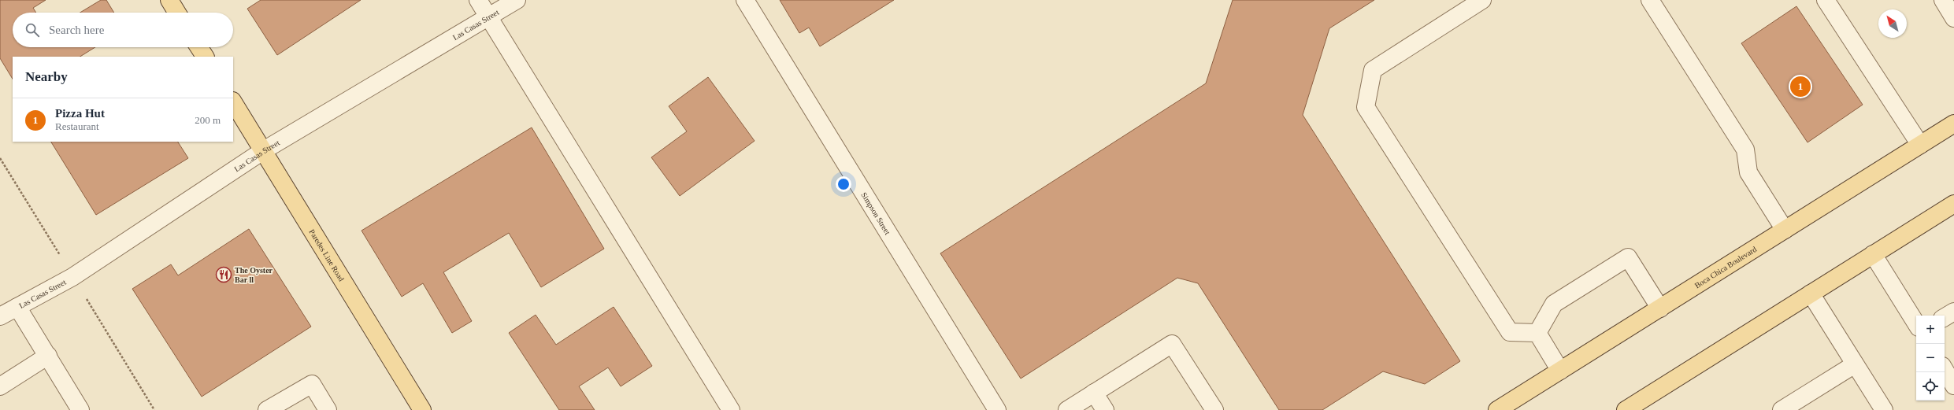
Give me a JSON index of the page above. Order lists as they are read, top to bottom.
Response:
{
  "streets": {
    "main road": ["Paredes Line Road", "Boca Chica Boulevard"],
    "street": ["Las Casas Street", "Simpson Street"]
  },
  "crossings": [
    ["Las Casas Street", "Paredes Line Road"]
  ],
  "places": {
    "restaurant": ["The Oyster Bar ll"]
  },
  "north": "top left",
  "page": {
    "search": "Search here",
    "heading": "Nearby",
    "pins": "1",
    "list": [
      {
        "mark": "1",
        "name": "Pizza Hut",
        "note": "Restaurant",
        "value": "200 m"
      }
    ],
    "map_buttons": ["+", "−"]
  }
}
